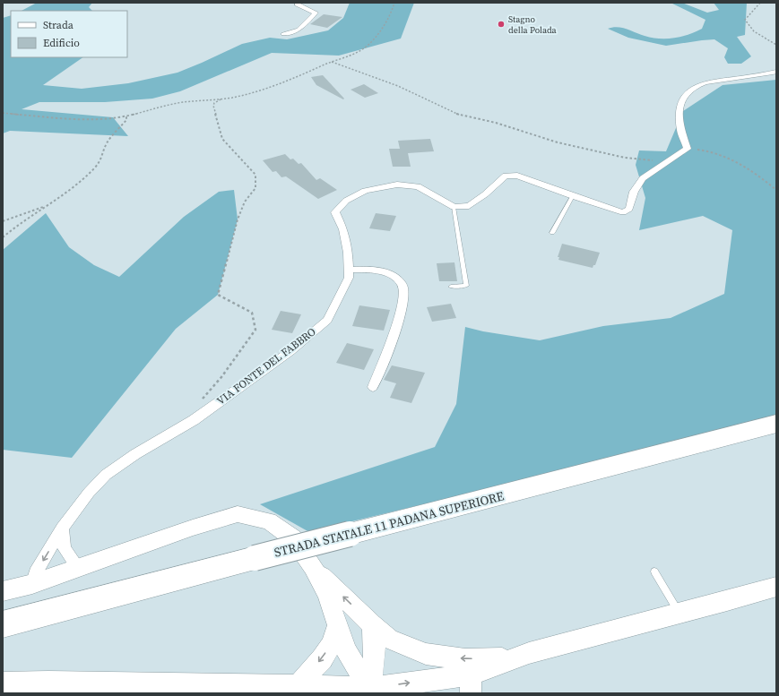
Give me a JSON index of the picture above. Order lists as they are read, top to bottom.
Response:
{
  "streets": {
    "highway": ["STRADA STATALE 11 PADANA SUPERIORE"],
    "street": ["VIA FONTE DEL FABBRO"]
  },
  "places": ["Stagno della Polada"],
  "legend": ["Strada", "Edificio"]
}
